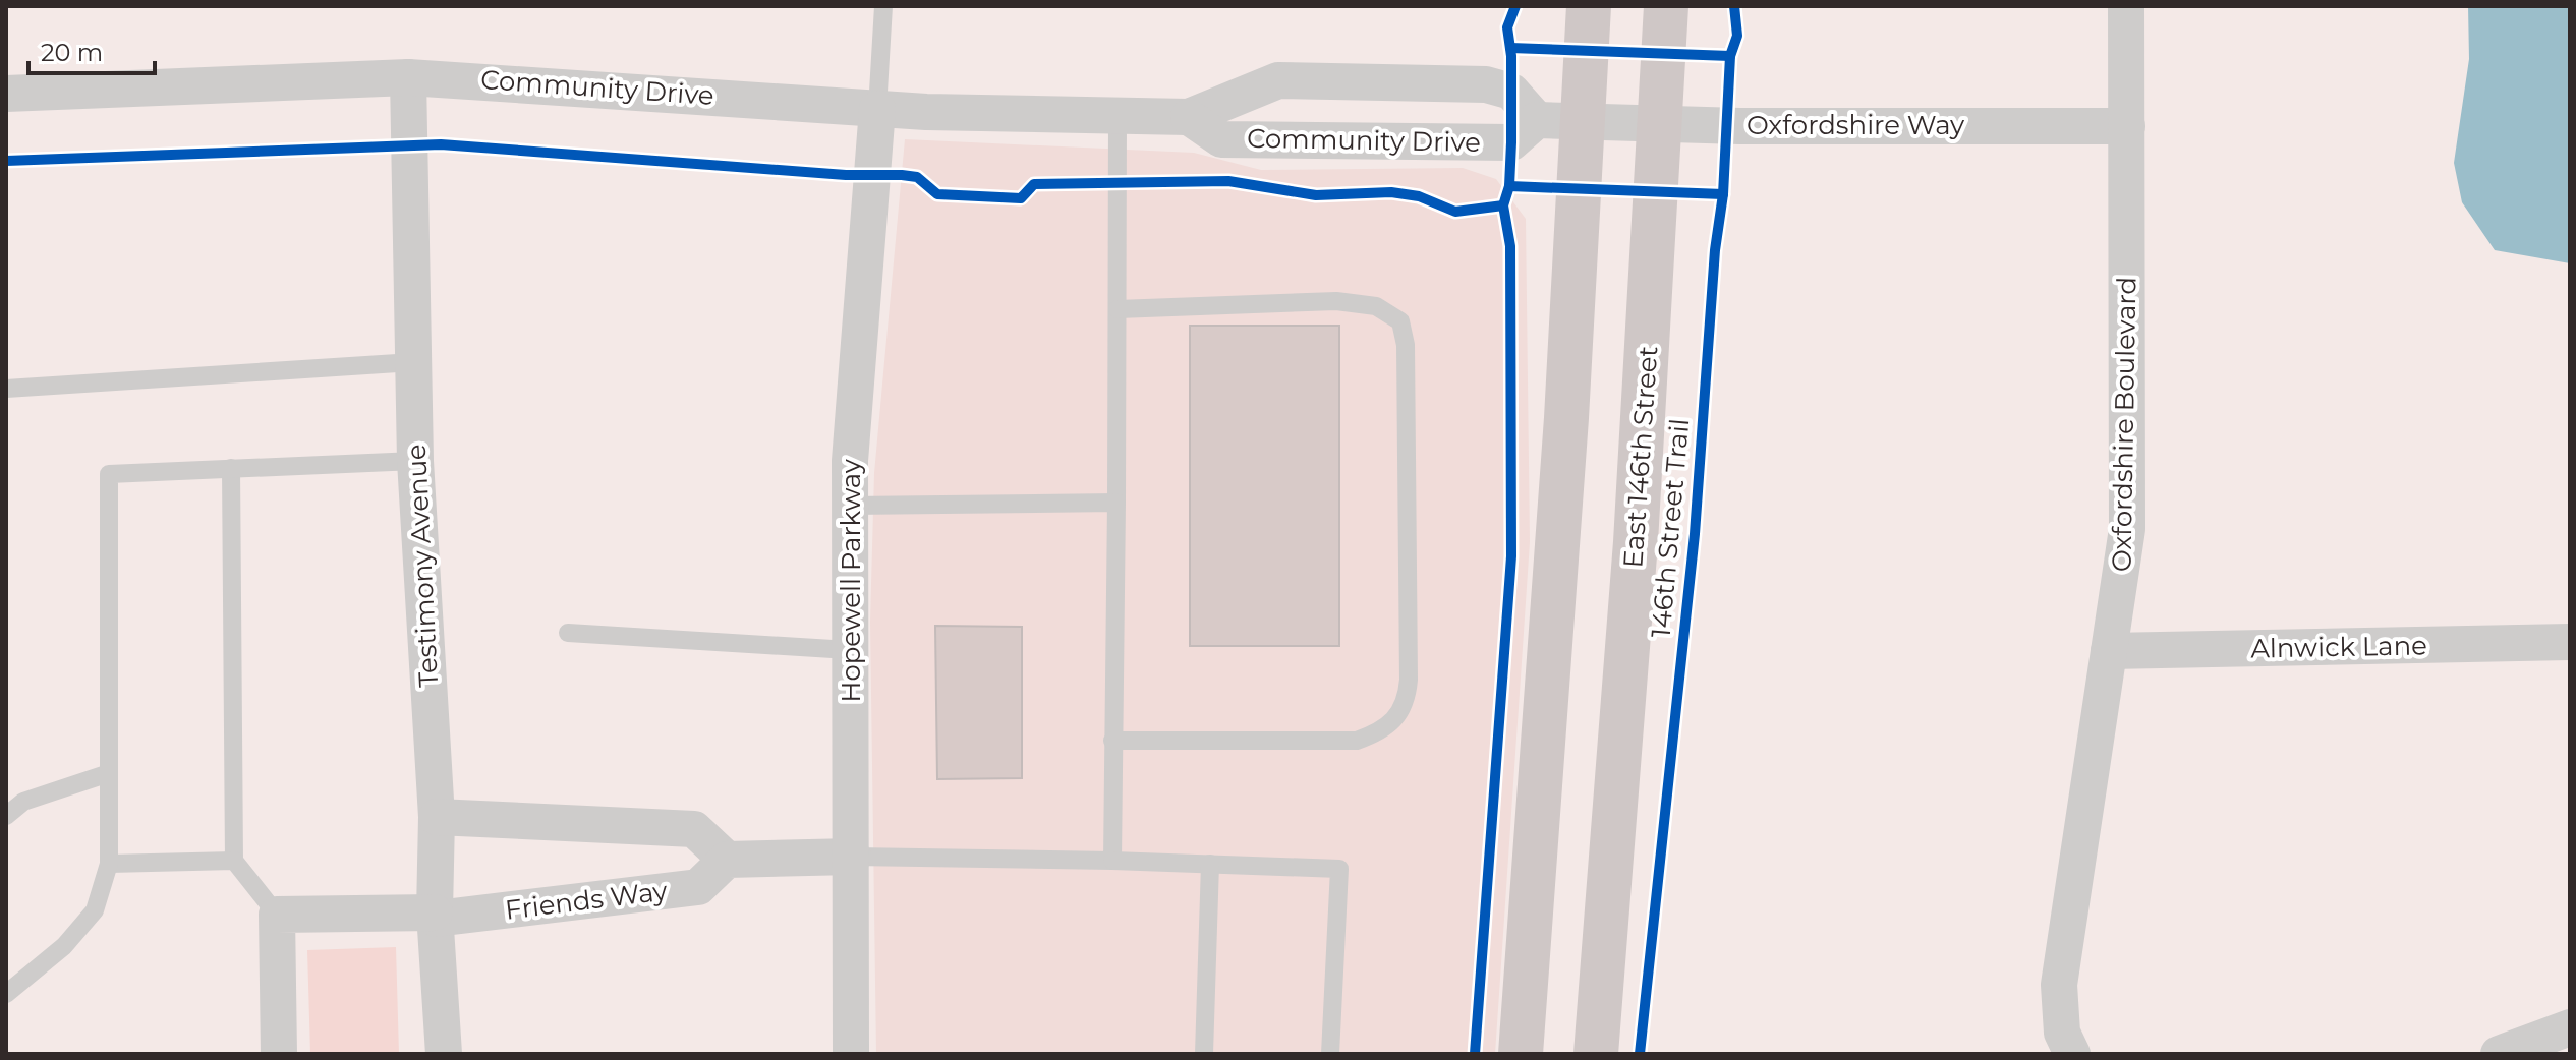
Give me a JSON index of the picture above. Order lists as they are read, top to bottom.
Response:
{
  "streets": {
    "main road": ["East 146th Street"],
    "street": [
      "Community Drive",
      "Oxfordshire Way",
      "Oxfordshire Boulevard",
      "Testimony Avenue",
      "Hopewell Parkway",
      "Alnwick Lane",
      "Friends Way"
    ],
    "cycle path": ["146th Street Trail"]
  },
  "crossings": [
    ["Community Drive", "Oxfordshire Way"],
    ["Community Drive", "Testimony Avenue"],
    ["Community Drive", "Hopewell Parkway"],
    ["Oxfordshire Way", "Oxfordshire Boulevard"],
    ["Oxfordshire Way", "East 146th Street"],
    ["Oxfordshire Boulevard", "Alnwick Lane"],
    ["Testimony Avenue", "Friends Way"]
  ],
  "scale_bar": "20 m"
}
